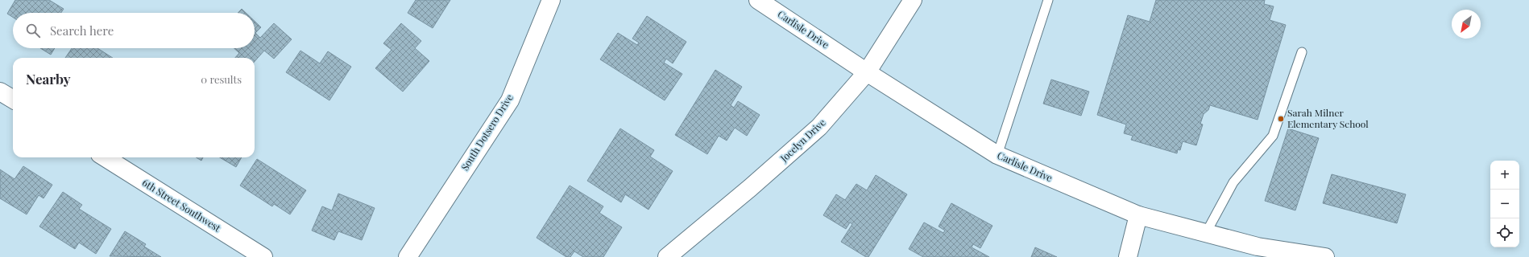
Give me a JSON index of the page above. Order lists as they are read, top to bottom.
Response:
{
  "streets": {
    "street": [
      "Carlisle Drive",
      "South Dotsero Drive",
      "Jocelyn Drive",
      "6th Street Southwest"
    ]
  },
  "crossings": [
    ["Carlisle Drive", "Jocelyn Drive"]
  ],
  "places": ["Sarah Milner Elementary School"],
  "north": "bottom left",
  "page": {
    "search": "Search here",
    "heading": ["Nearby", "0 results"],
    "map_buttons": ["+", "−"]
  }
}
